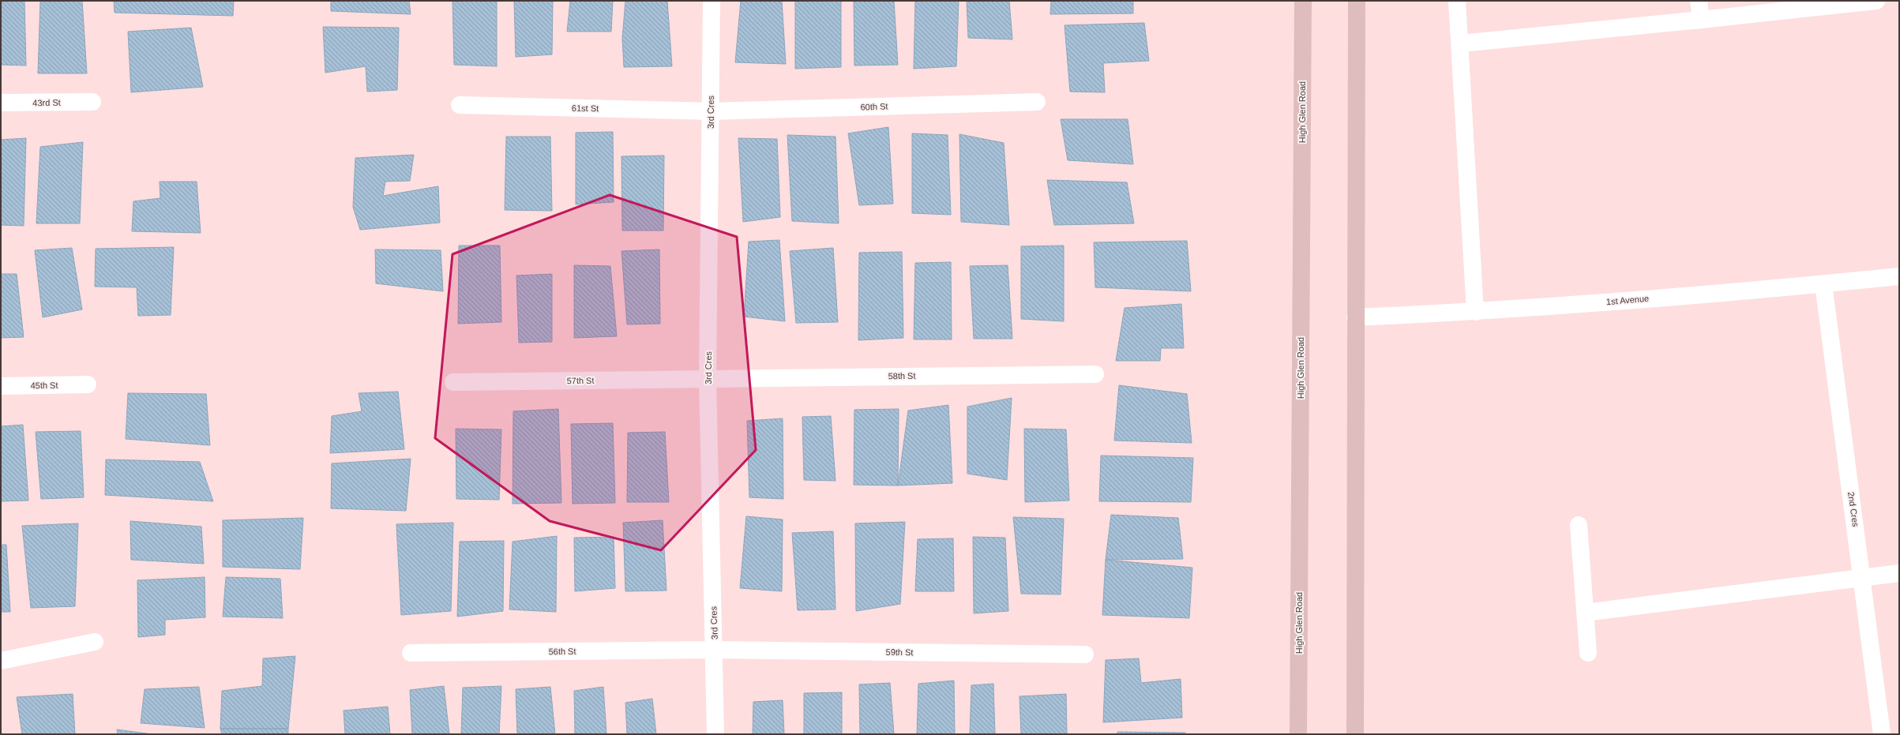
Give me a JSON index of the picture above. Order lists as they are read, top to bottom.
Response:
{
  "streets": {
    "main road": ["High Glen Road"],
    "street": [
      "43rd St",
      "60th St",
      "61st St",
      "3rd Cres",
      "1st Avenue",
      "58th St",
      "57th St",
      "45th St",
      "2nd Cres",
      "56th St",
      "59th St"
    ]
  },
  "crossings": [
    ["60th St", "61st St"],
    ["60th St", "3rd Cres"],
    ["61st St", "3rd Cres"],
    ["3rd Cres", "58th St"],
    ["3rd Cres", "57th St"],
    ["3rd Cres", "56th St"],
    ["3rd Cres", "59th St"],
    ["1st Avenue", "2nd Cres"],
    ["58th St", "57th St"],
    ["56th St", "59th St"]
  ]
}
